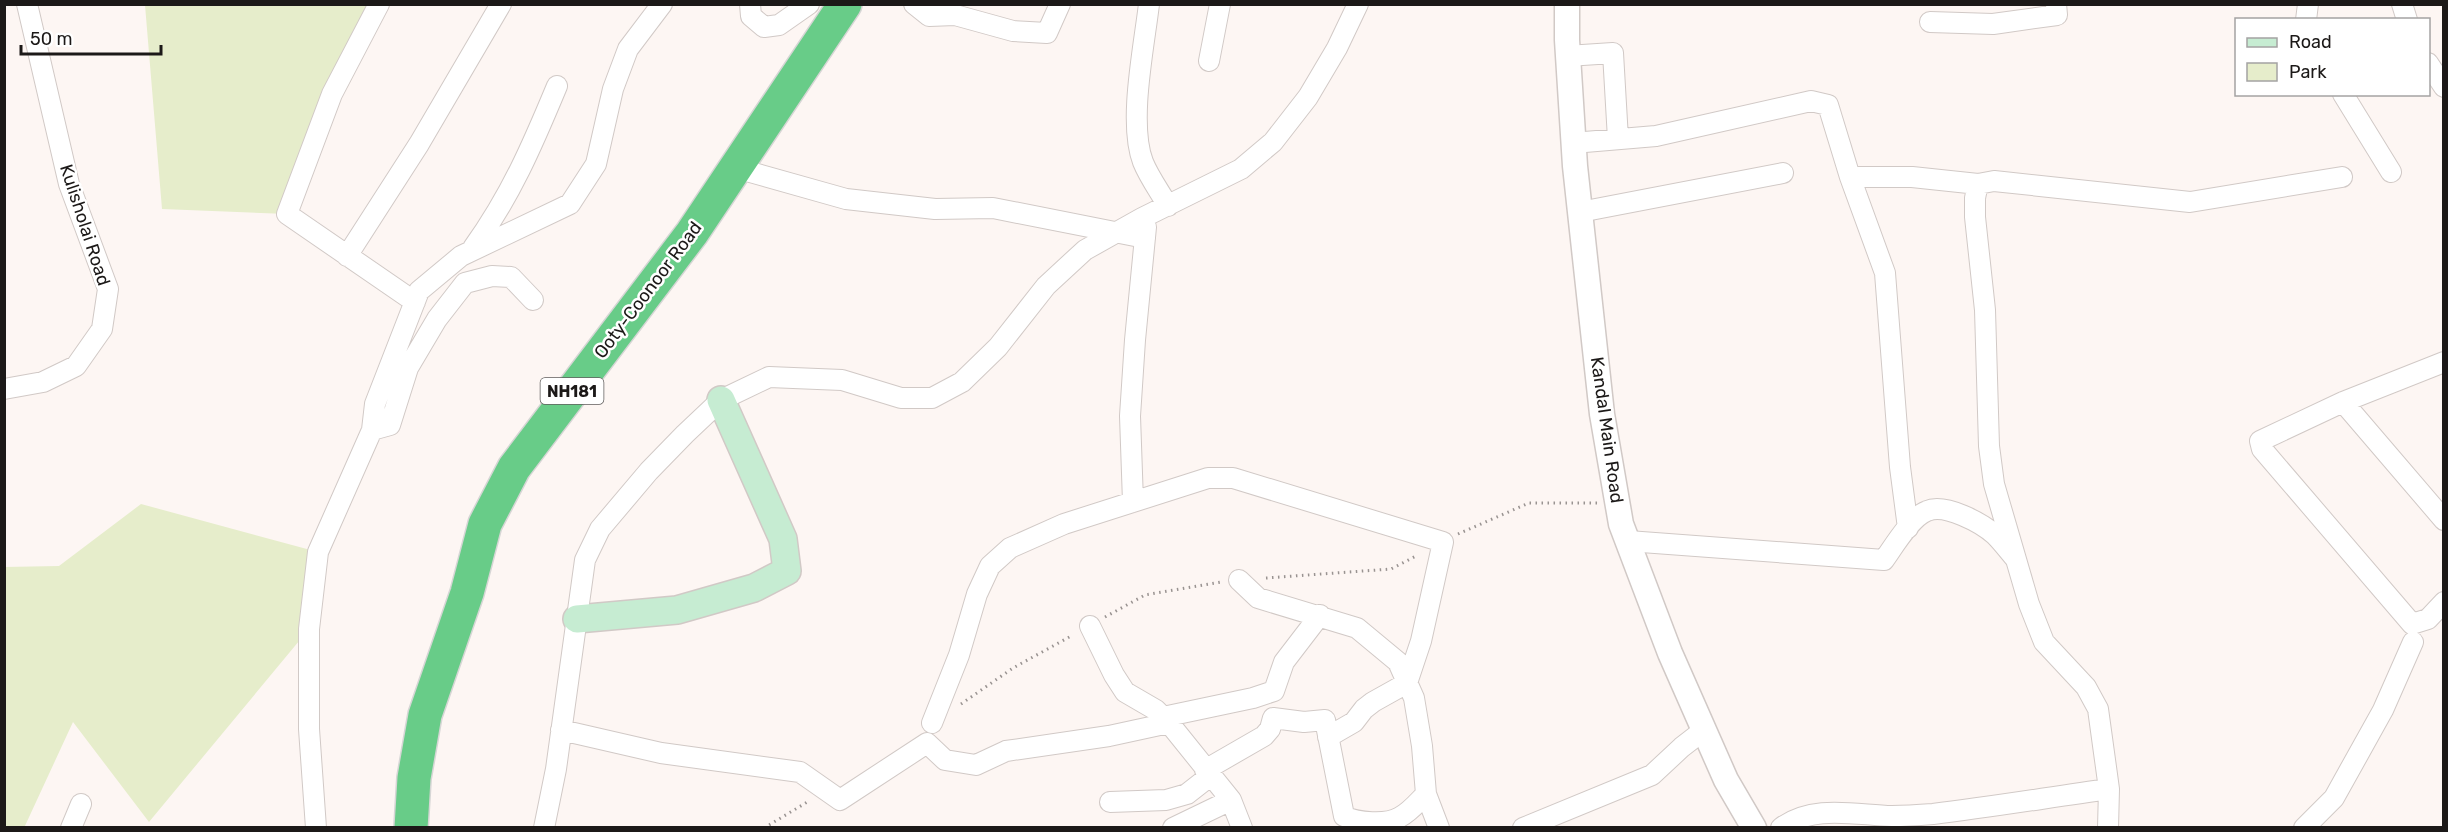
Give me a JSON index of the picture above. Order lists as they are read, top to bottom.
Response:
{
  "streets": {
    "highway": ["Ooty-Coonoor Road", "NH181"],
    "street": ["Kulisholai Road", "Kandal Main Road"]
  },
  "legend": ["Road", "Park"],
  "scale_bar": "50 m"
}
